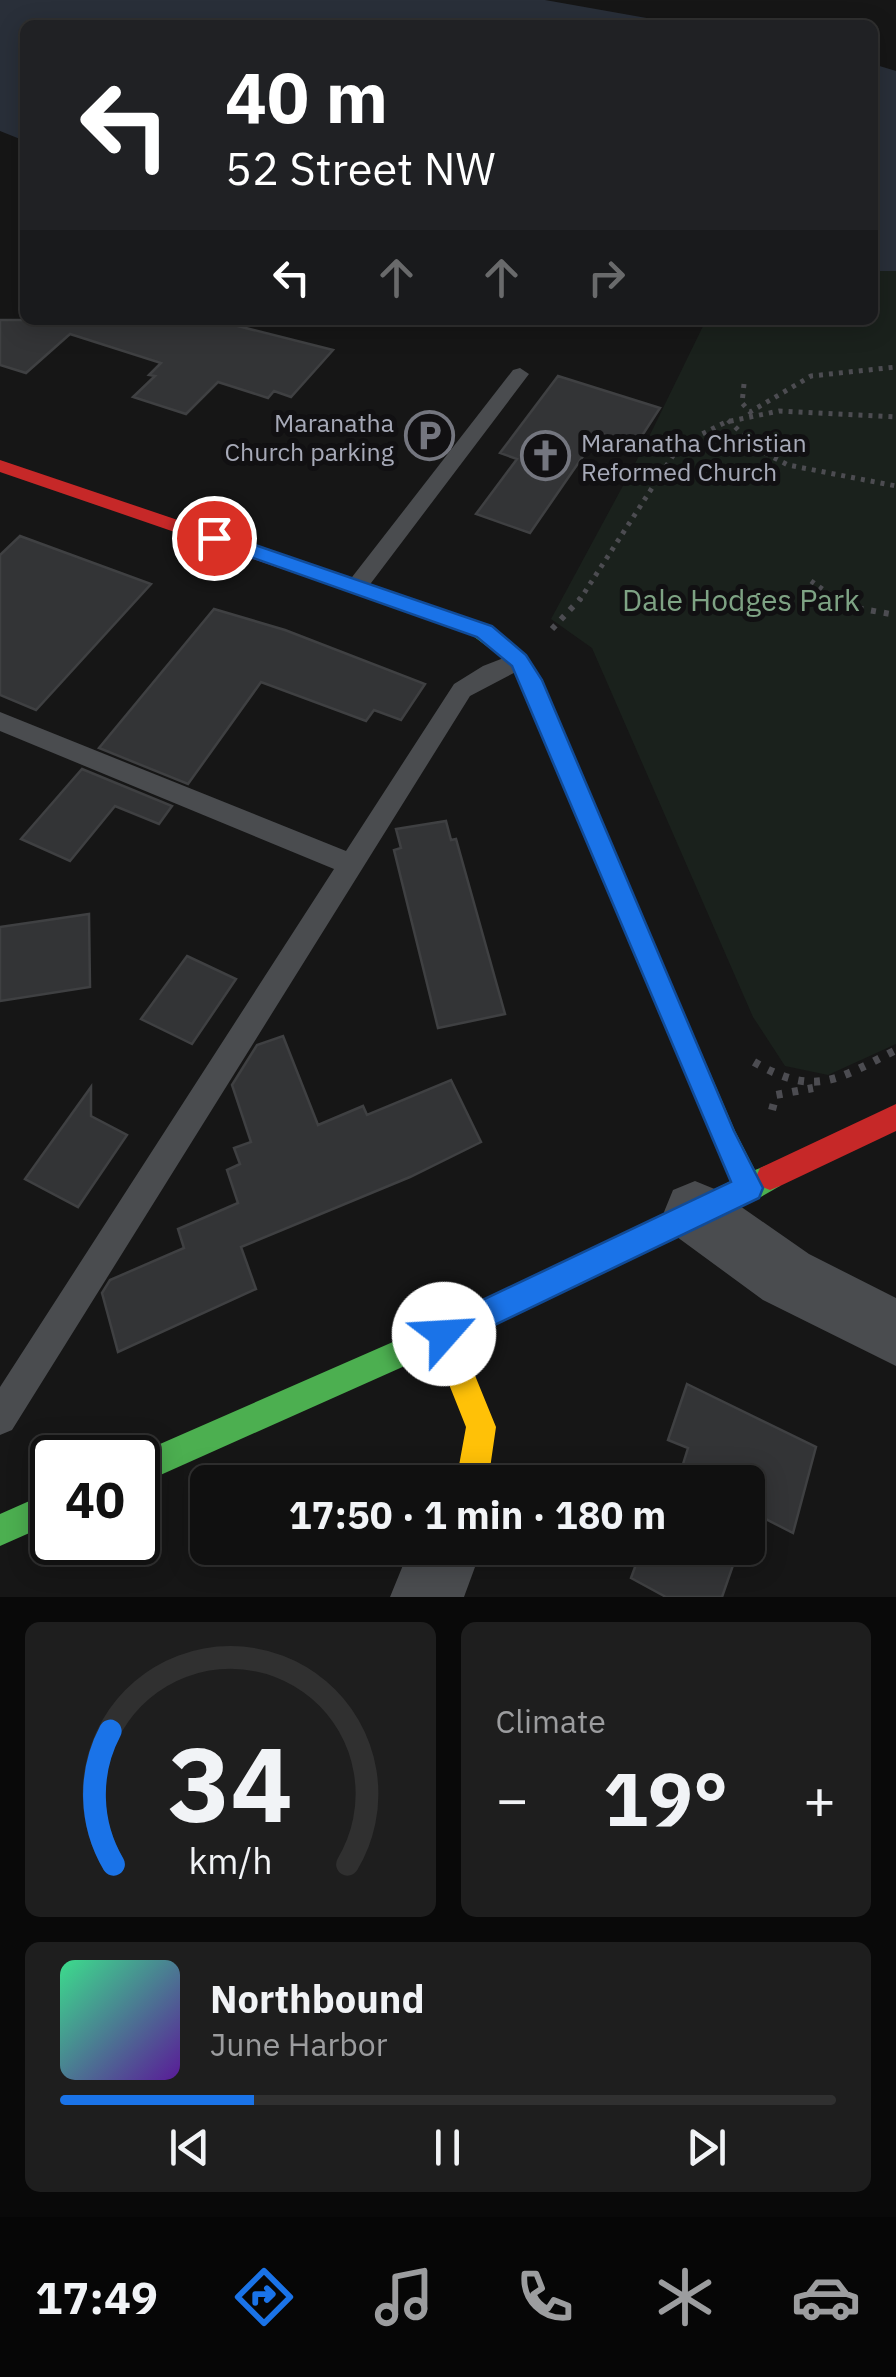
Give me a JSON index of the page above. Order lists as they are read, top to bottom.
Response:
{
  "parks": ["Dale Hodges Park"],
  "places": {
    "parking": ["Maranatha Church parking"],
    "church": ["Maranatha Christian Reformed Church"]
  },
  "page": {
    "turn": ["40 m", "52 Street NW"],
    "limit": "40",
    "trip": "17:50 · 1 min · 180 m",
    "tile": "Climate",
    "heat": ["−", "19°", "+"],
    "song": ["Northbound", "June Harbor"],
    "tabs": "17:49",
    "gauge": ["34", "km/h"]
  }
}
